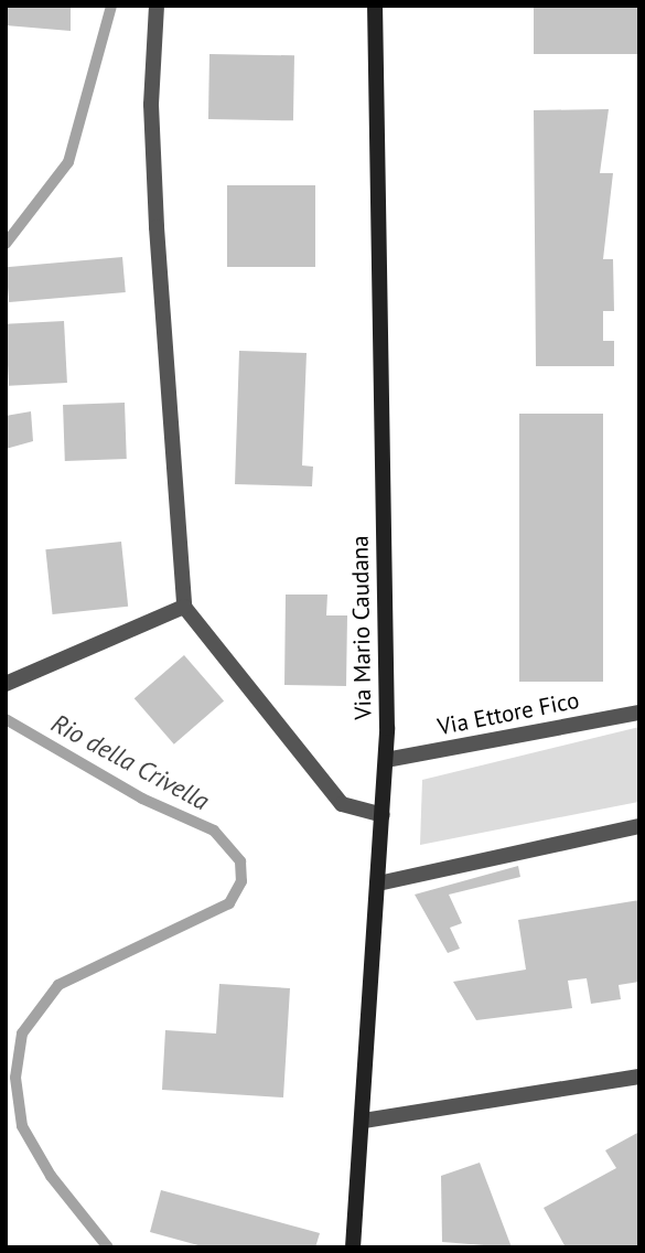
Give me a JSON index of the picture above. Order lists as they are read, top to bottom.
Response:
{
  "streets": {
    "main road": ["Via Mario Caudana"],
    "street": ["Via Ettore Fico"]
  },
  "crossings": [
    ["Via Mario Caudana", "Via Ettore Fico"]
  ],
  "water": ["Rio della Crivella"]
}
